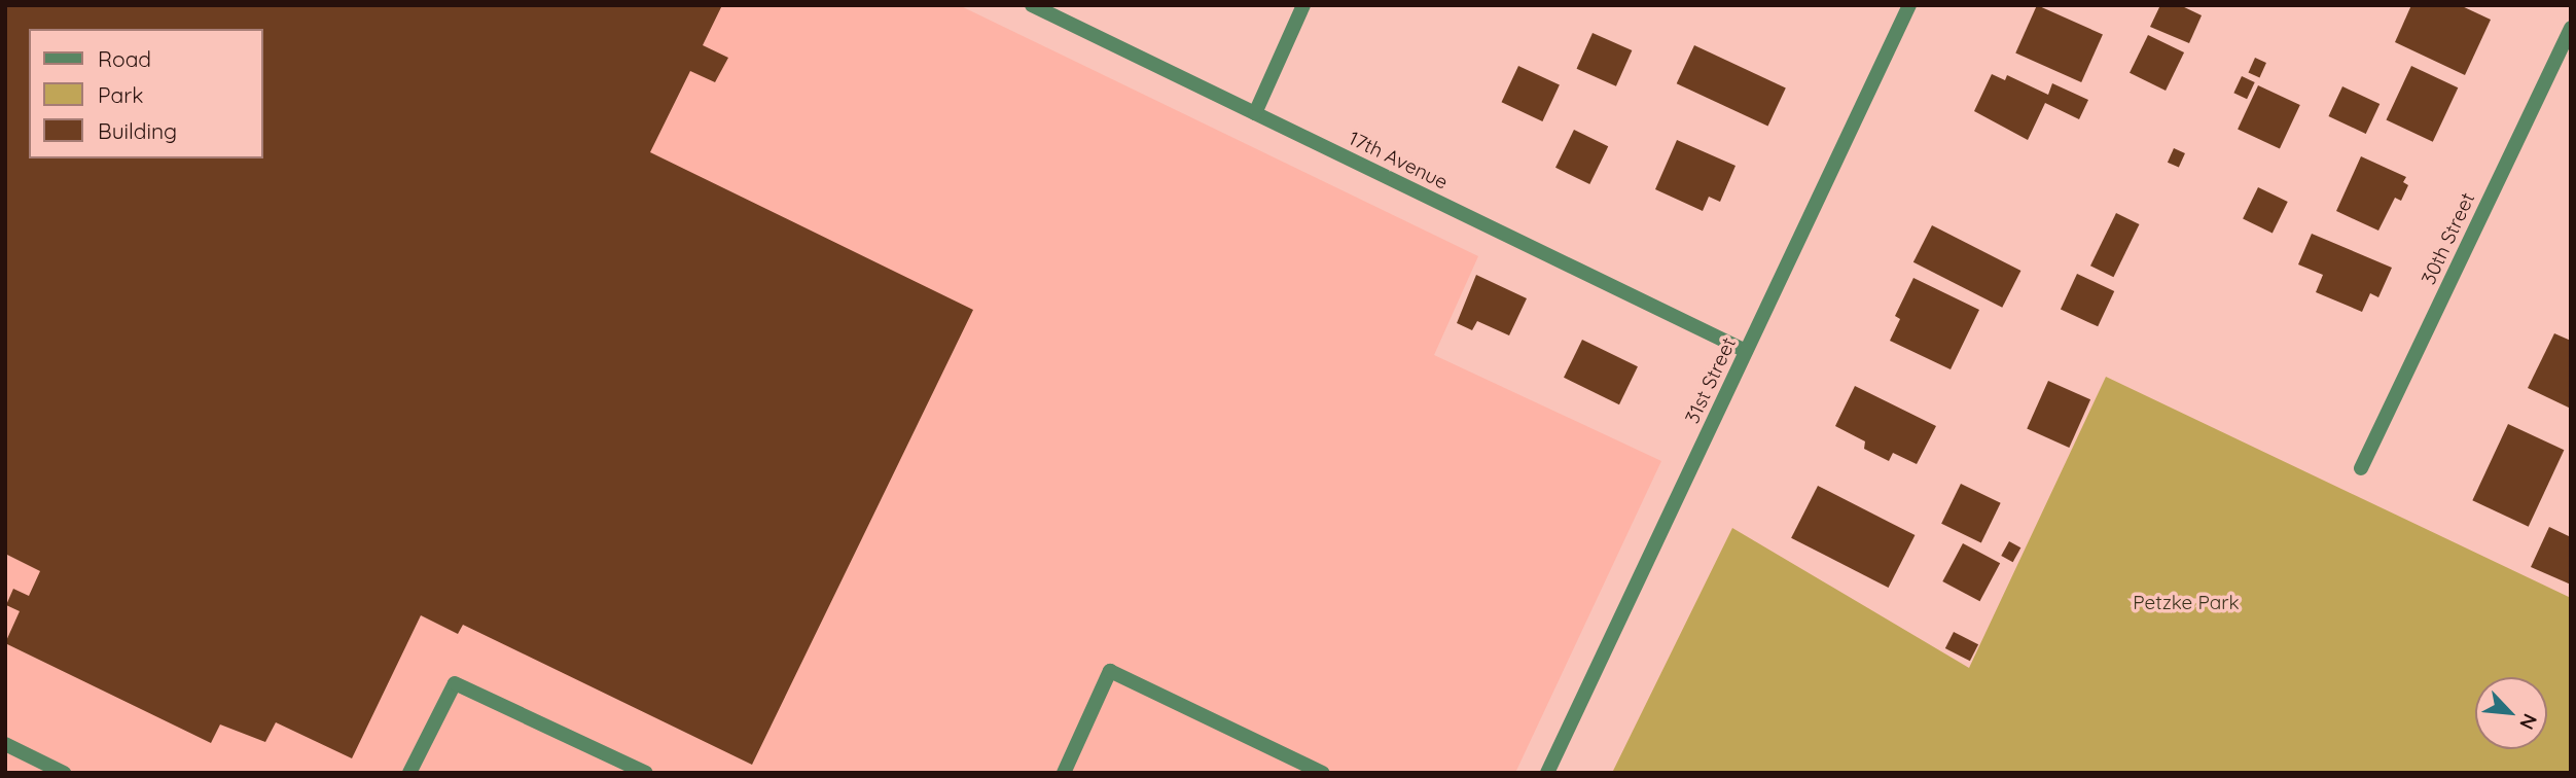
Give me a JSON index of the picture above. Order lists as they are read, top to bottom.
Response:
{
  "streets": {
    "street": ["17th Avenue", "30th Street", "31st Street"]
  },
  "crossings": [
    ["17th Avenue", "31st Street"]
  ],
  "parks": ["Petzke Park"],
  "legend": ["Road", "Park", "Building"],
  "north": "bottom right"
}
